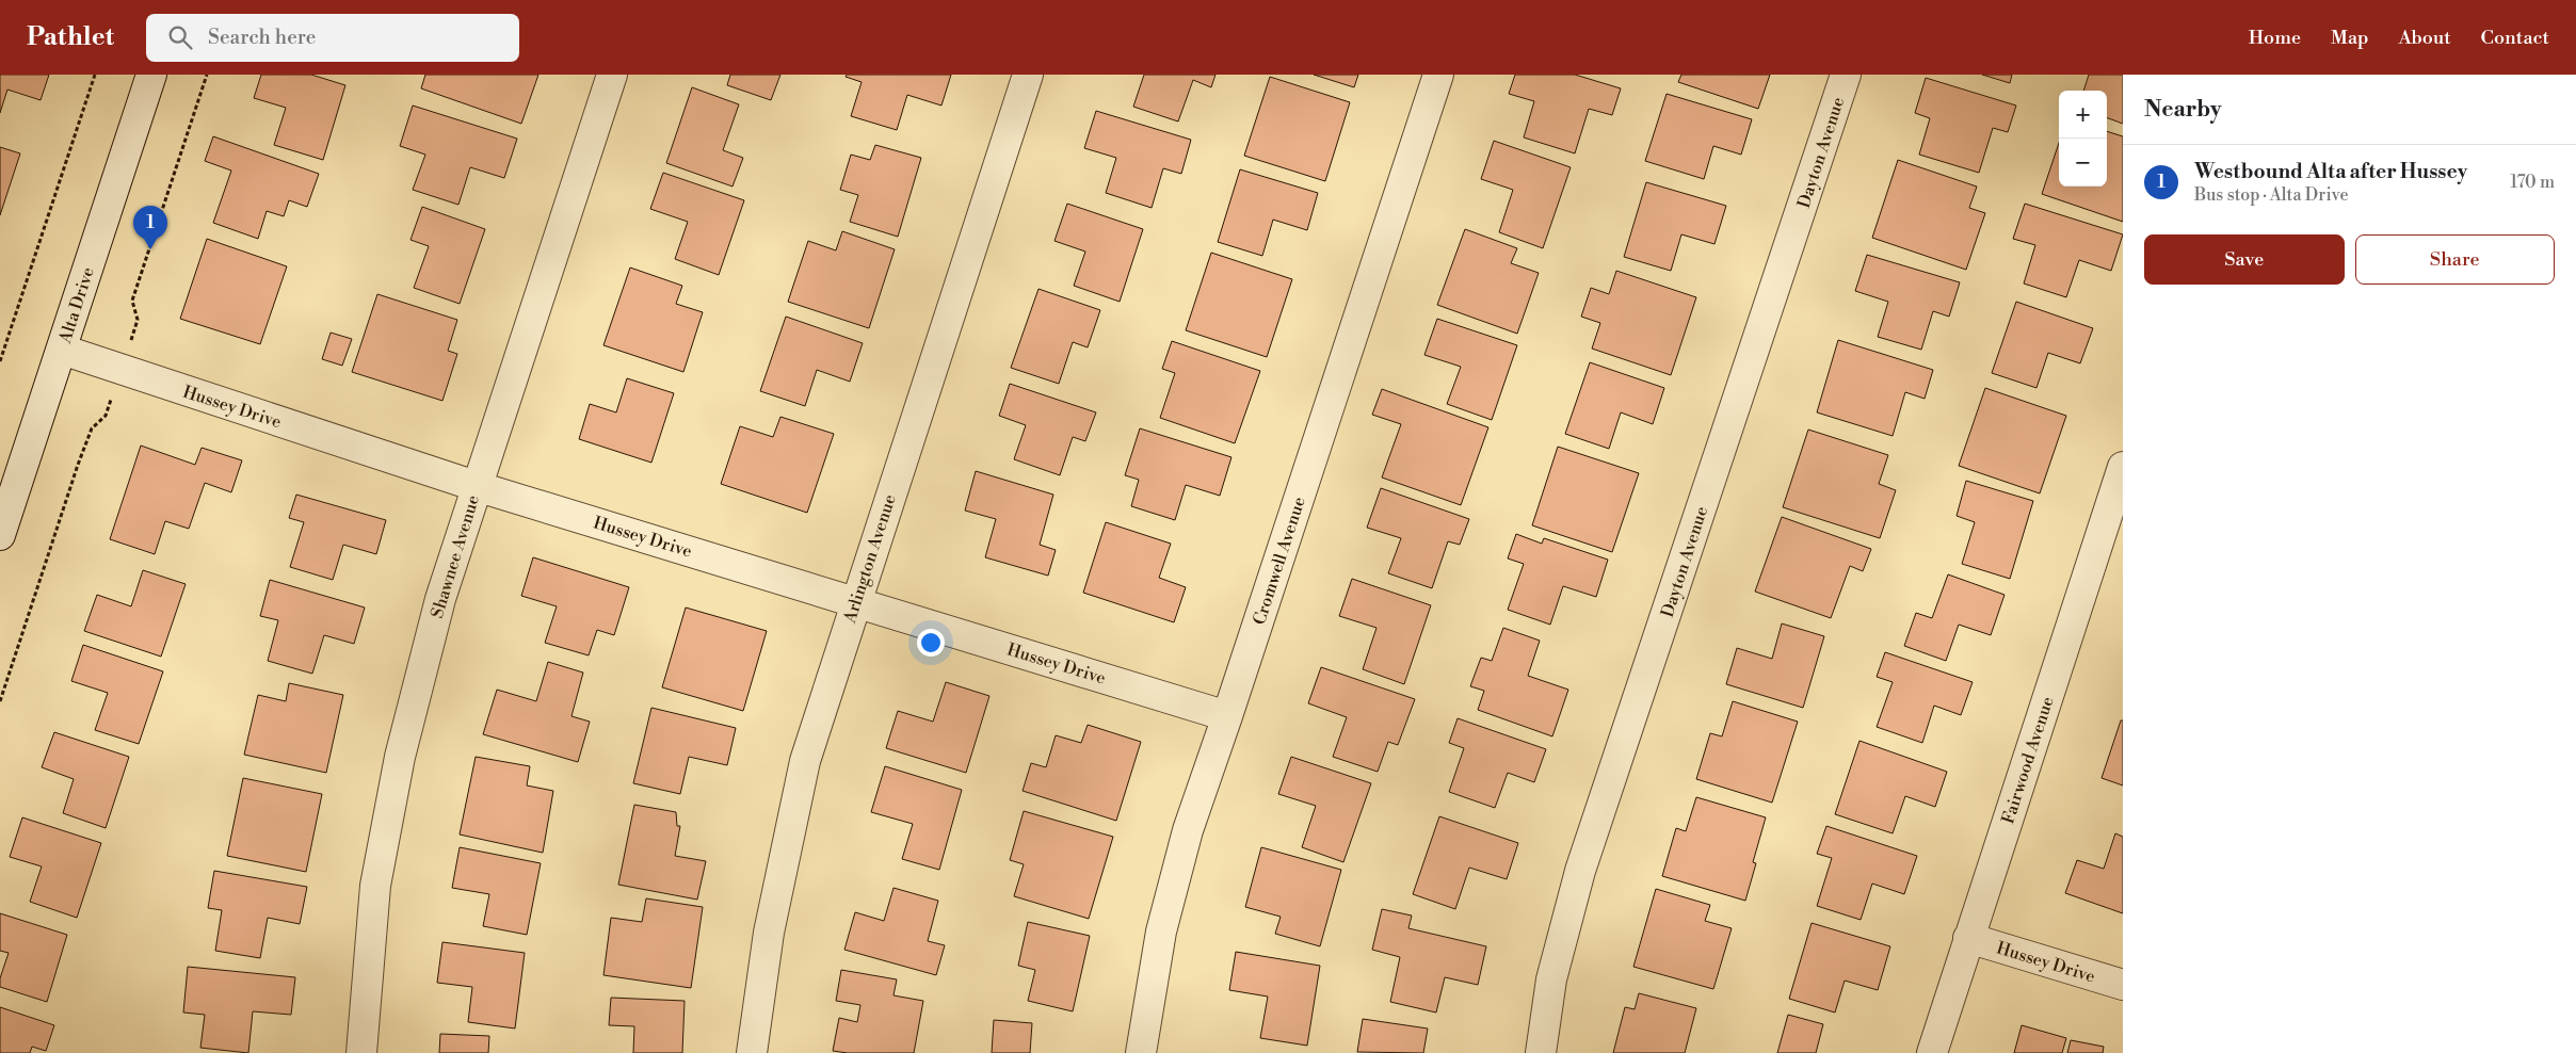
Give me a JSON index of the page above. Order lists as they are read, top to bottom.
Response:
{
  "streets": {
    "street": [
      "Dayton Avenue",
      "Alta Drive",
      "Hussey Drive",
      "Shawnee Avenue",
      "Arlington Avenue",
      "Cromwell Avenue",
      "Fairwood Avenue"
    ]
  },
  "crossings": [
    ["Alta Drive", "Hussey Drive"],
    ["Hussey Drive", "Shawnee Avenue"],
    ["Hussey Drive", "Arlington Avenue"],
    ["Hussey Drive", "Cromwell Avenue"],
    ["Hussey Drive", "Fairwood Avenue"]
  ],
  "page": {
    "header": "Pathlet",
    "search": "Search here",
    "nav": [
      "Home",
      "Map",
      "About",
      "Contact"
    ],
    "heading": "Nearby",
    "map_buttons": ["+", "−"],
    "list": [
      {
        "mark": "1",
        "name": "Westbound Alta after Hussey",
        "note": "Bus stop · Alta Drive",
        "value": "170 m"
      }
    ],
    "pins": "1",
    "buttons": ["Save", "Share"]
  }
}
